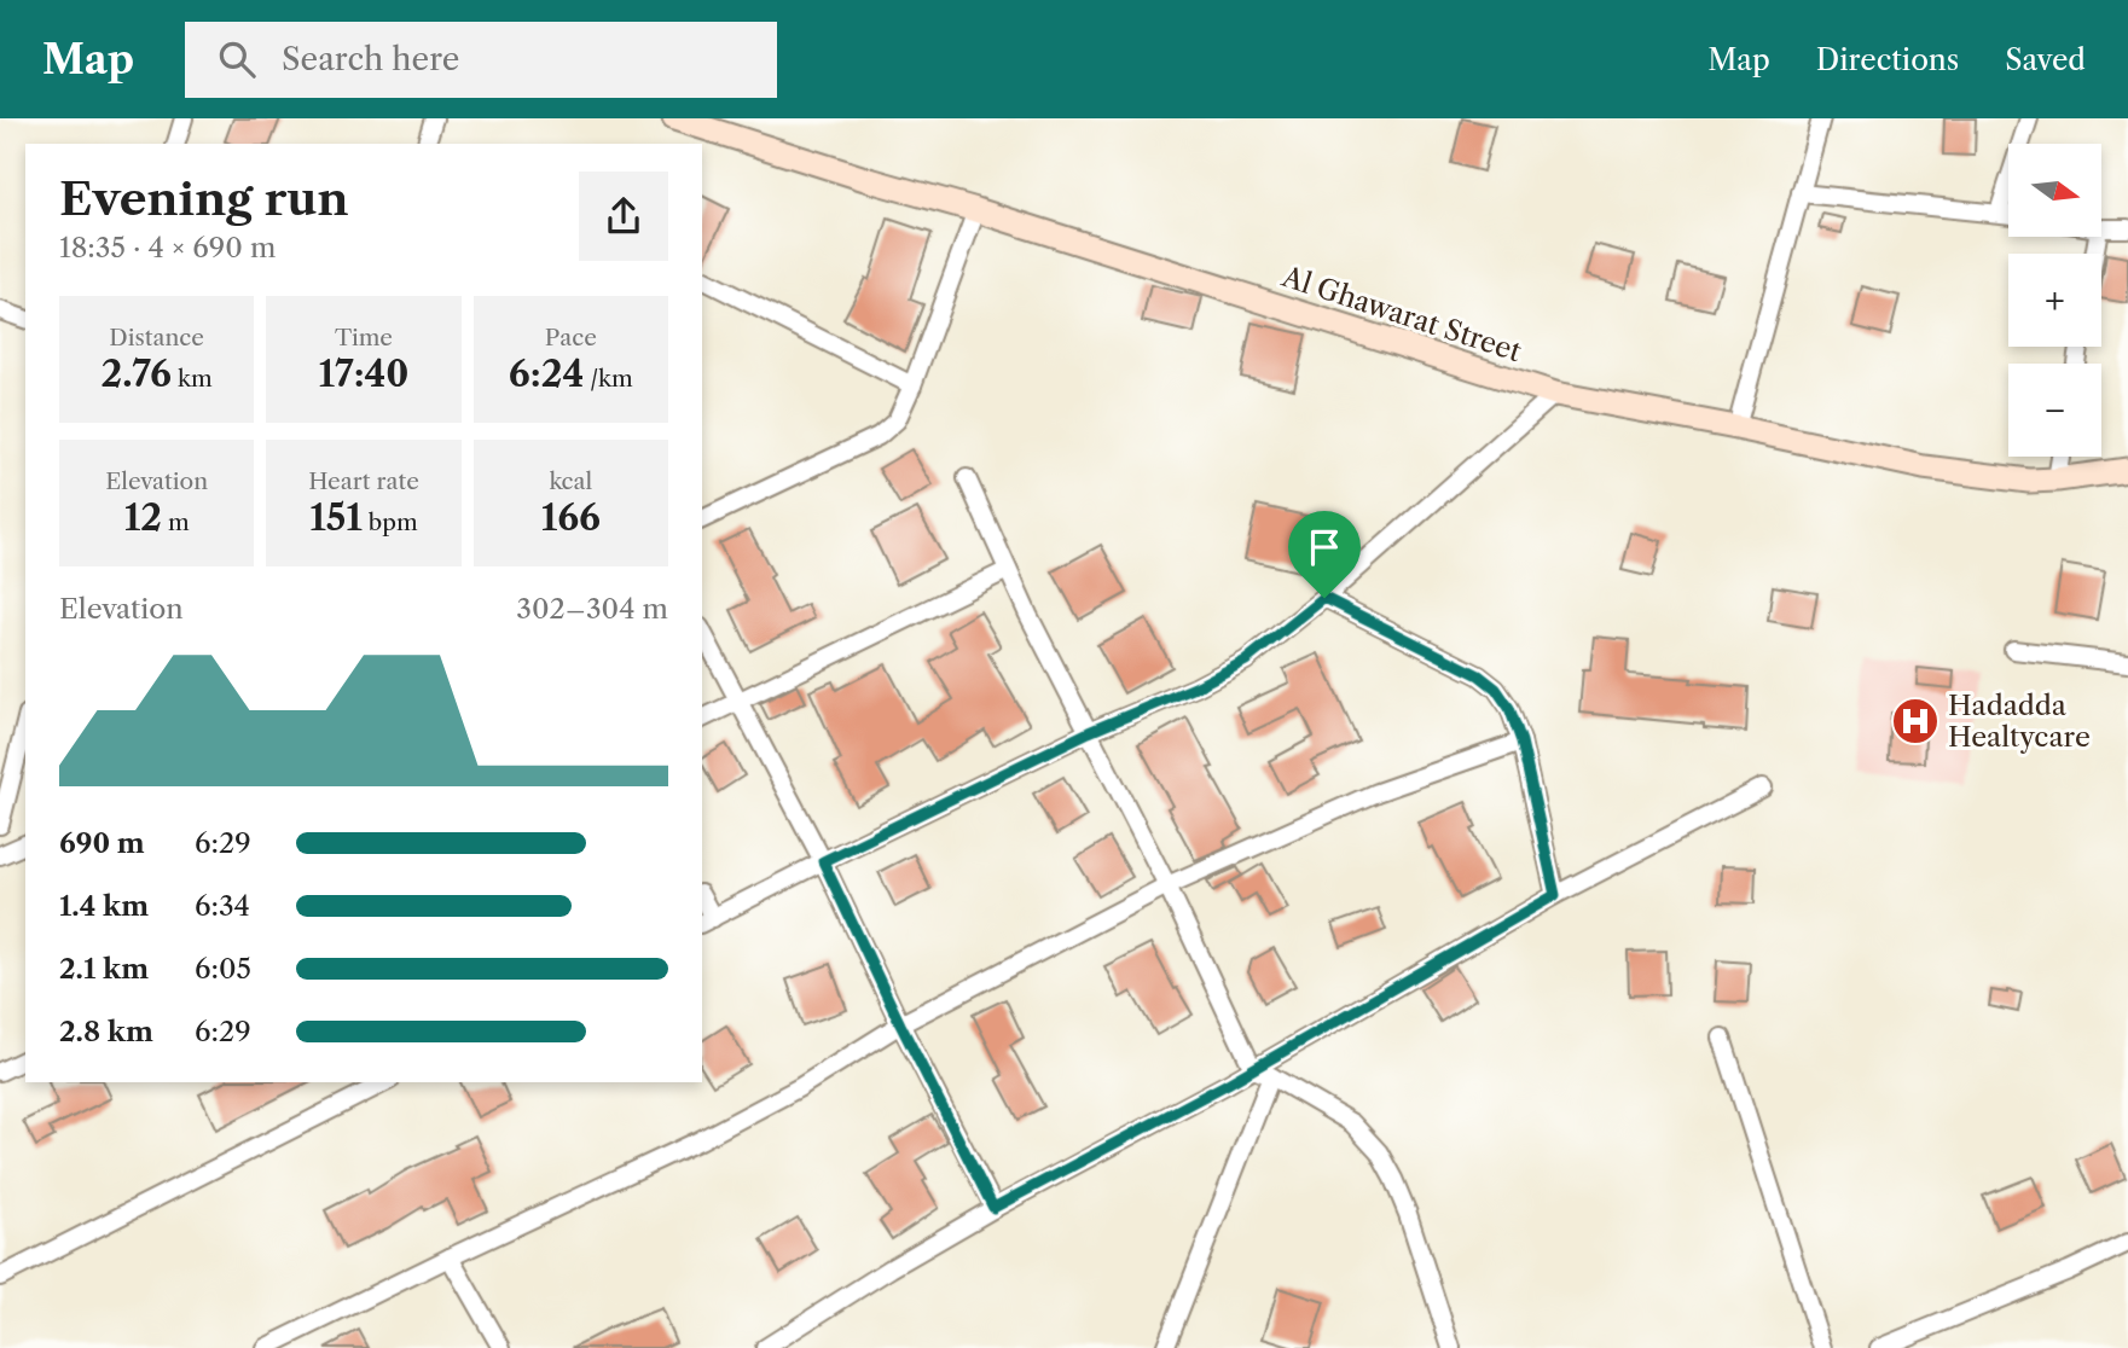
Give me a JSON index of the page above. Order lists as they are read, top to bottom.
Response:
{
  "streets": {
    "street": ["Al Ghawarat Street"]
  },
  "places": {
    "hospital": ["Hadadda Healtycare"]
  },
  "north": "right",
  "page": {
    "header": "Map",
    "search": "Search here",
    "nav": ["Map", "Directions", "Saved"],
    "map_buttons": ["+", "−"],
    "heading": ["Evening run", "18:35 · 4 × 690 m"],
    "stats": [
      ["Distance", "2.76 km"],
      ["Time", "17:40"],
      ["Pace", "6:24 /km"],
      ["Elevation", "12 m"],
      ["Heart rate", "151 bpm"],
      ["kcal", "166"]
    ],
    "chart": ["Elevation", "302–304 m"],
    "list": [
      {
        "name": "690 m",
        "note": "6:29"
      },
      {
        "name": "1.4 km",
        "note": "6:34"
      },
      {
        "name": "2.1 km",
        "note": "6:05"
      },
      {
        "name": "2.8 km",
        "note": "6:29"
      }
    ]
  }
}
